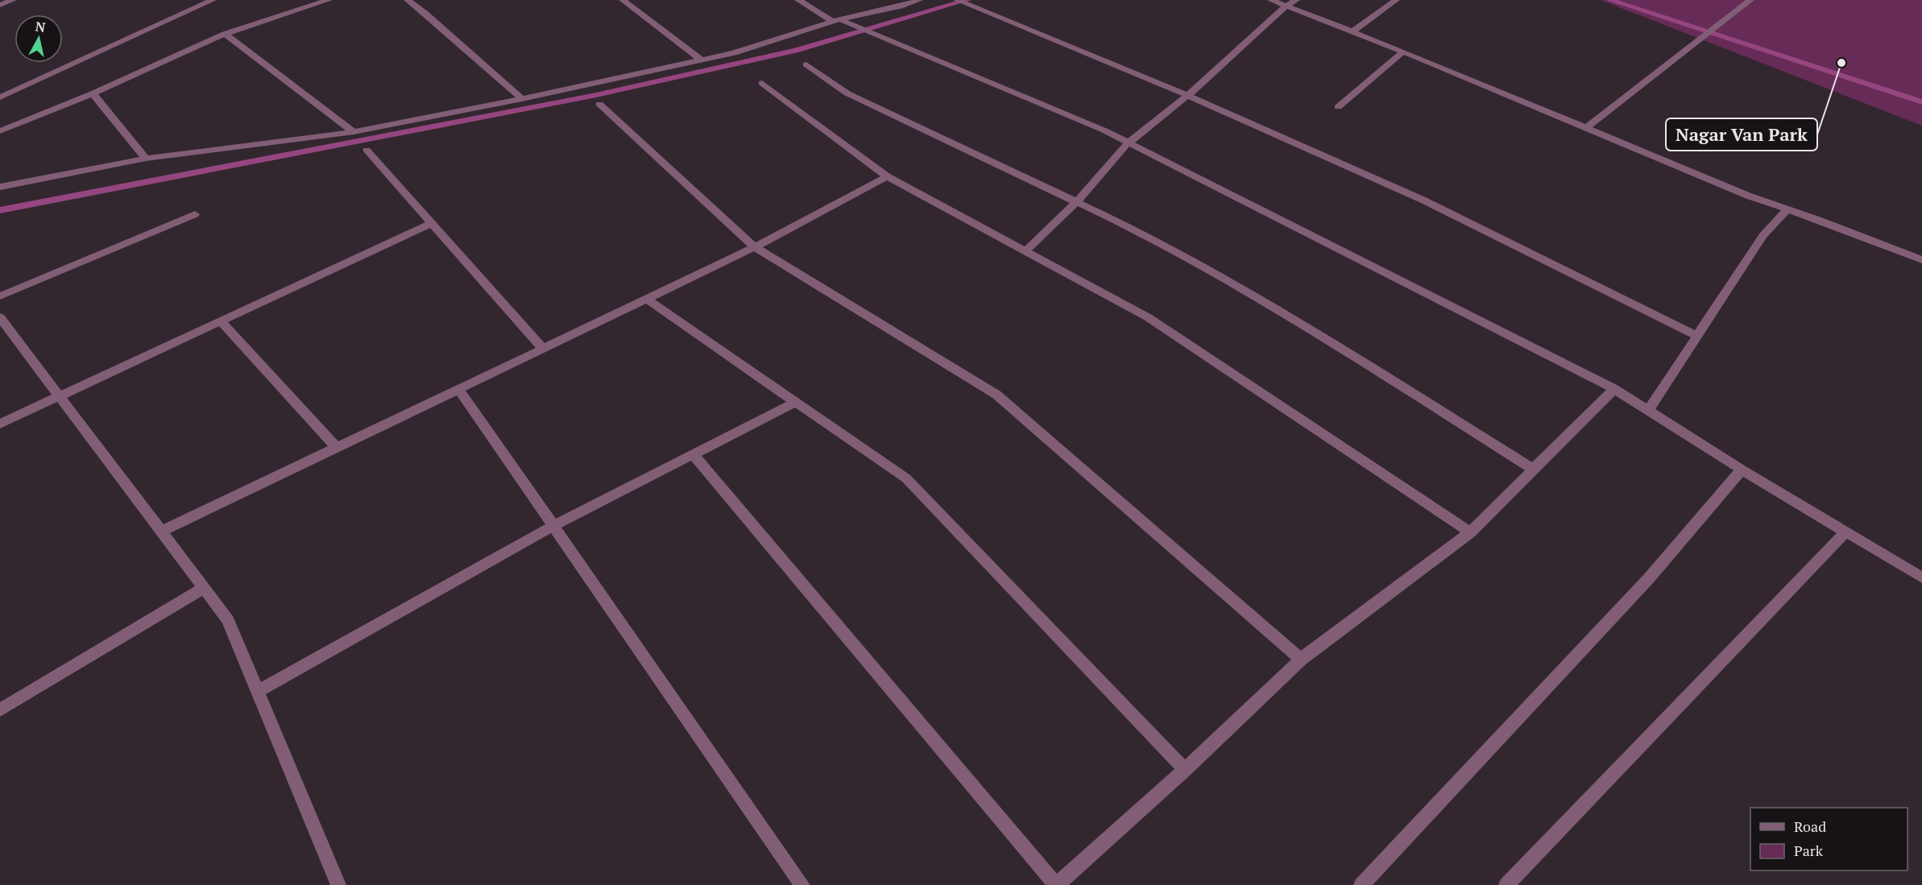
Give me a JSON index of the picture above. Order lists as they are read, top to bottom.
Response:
{
  "places": ["Nagar Van Park"],
  "legend": ["Road", "Park"],
  "north": "top"
}
